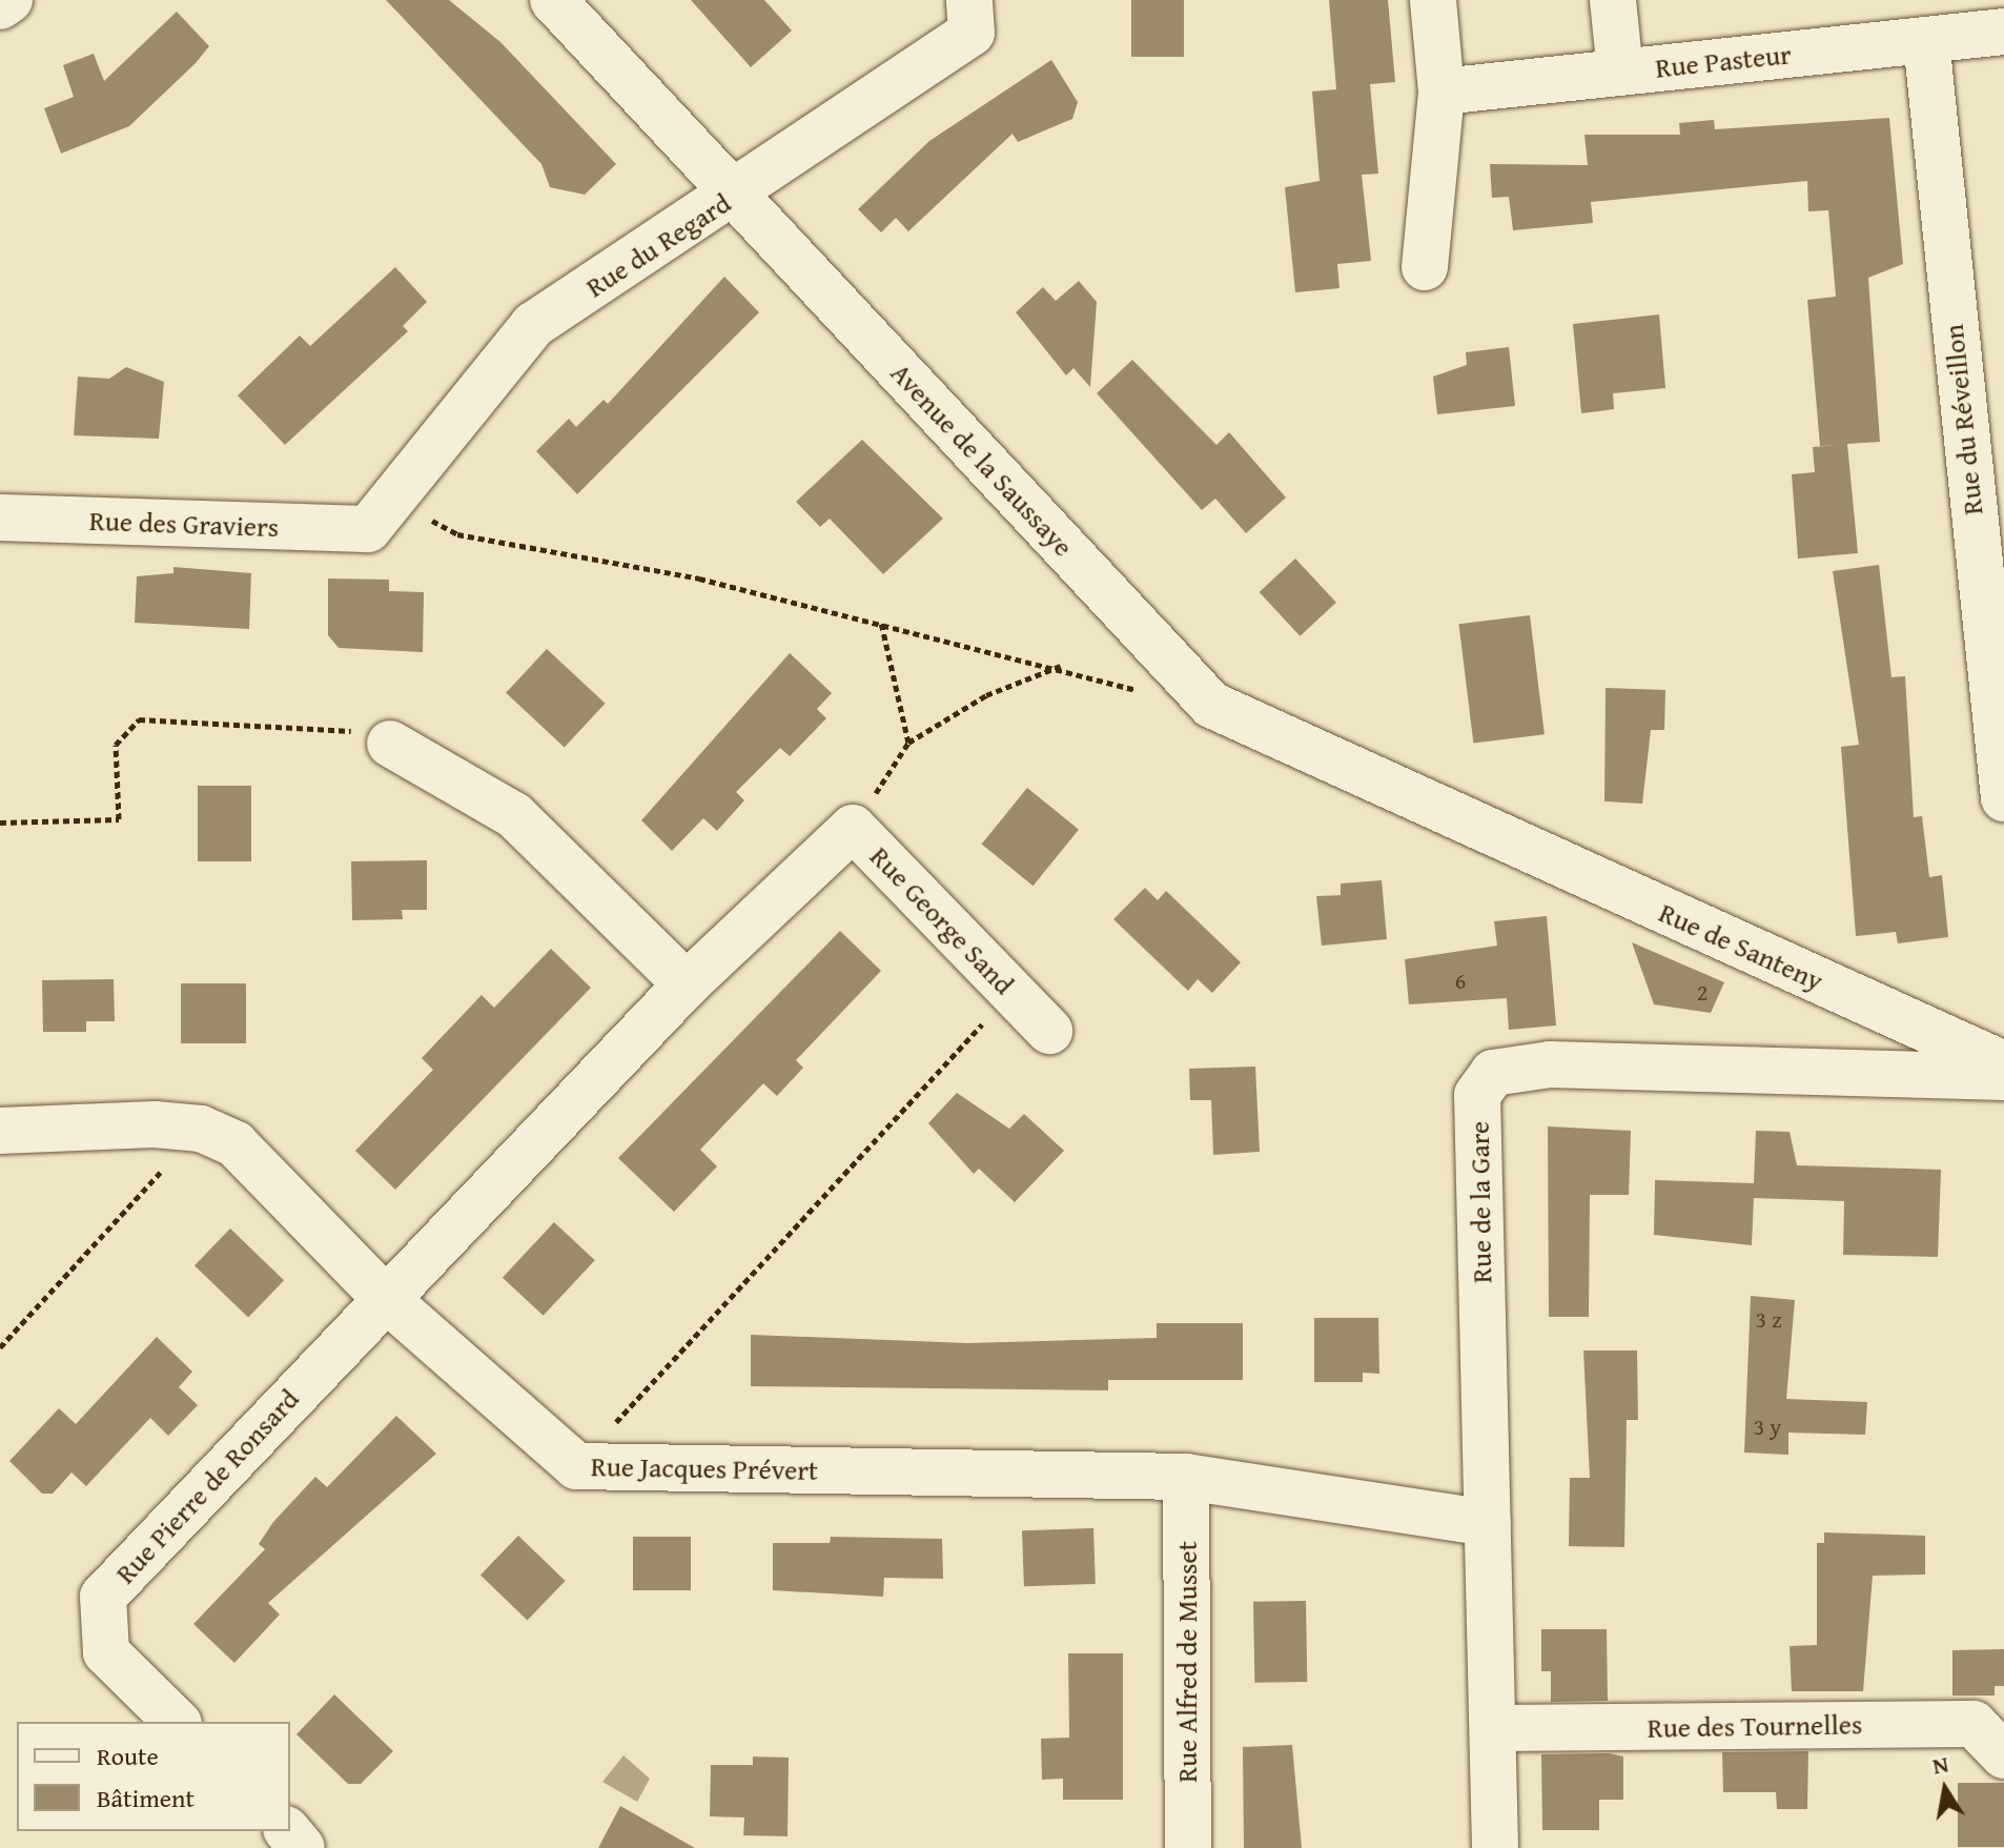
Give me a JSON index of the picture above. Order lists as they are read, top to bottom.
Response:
{
  "streets": {
    "street": [
      "Rue Pasteur",
      "Rue du Regard",
      "Rue du Réveillon",
      "Avenue de la Saussaye",
      "Rue des Graviers",
      "Rue George Sand",
      "Rue de Santeny",
      "Rue de la Gare",
      "Rue Jacques Prévert",
      "Rue Pierre de Ronsard",
      "Rue Alfred de Musset",
      "Rue des Tournelles"
    ]
  },
  "crossings": [
    ["Rue Pasteur", "Rue du Réveillon"],
    ["Rue du Regard", "Avenue de la Saussaye"],
    ["Rue du Regard", "Rue des Graviers"],
    ["Avenue de la Saussaye", "Rue de Santeny"],
    ["Rue George Sand", "Rue Jacques Prévert"],
    ["Rue George Sand", "Rue Pierre de Ronsard"],
    ["Rue de la Gare", "Rue Jacques Prévert"],
    ["Rue de la Gare", "Rue des Tournelles"],
    ["Rue Jacques Prévert", "Rue Pierre de Ronsard"],
    ["Rue Jacques Prévert", "Rue Alfred de Musset"]
  ],
  "house_numbers": [
    "6",
    "2",
    "3 z",
    "3 y"
  ],
  "legend": ["Route", "Bâtiment"],
  "north": "top"
}
